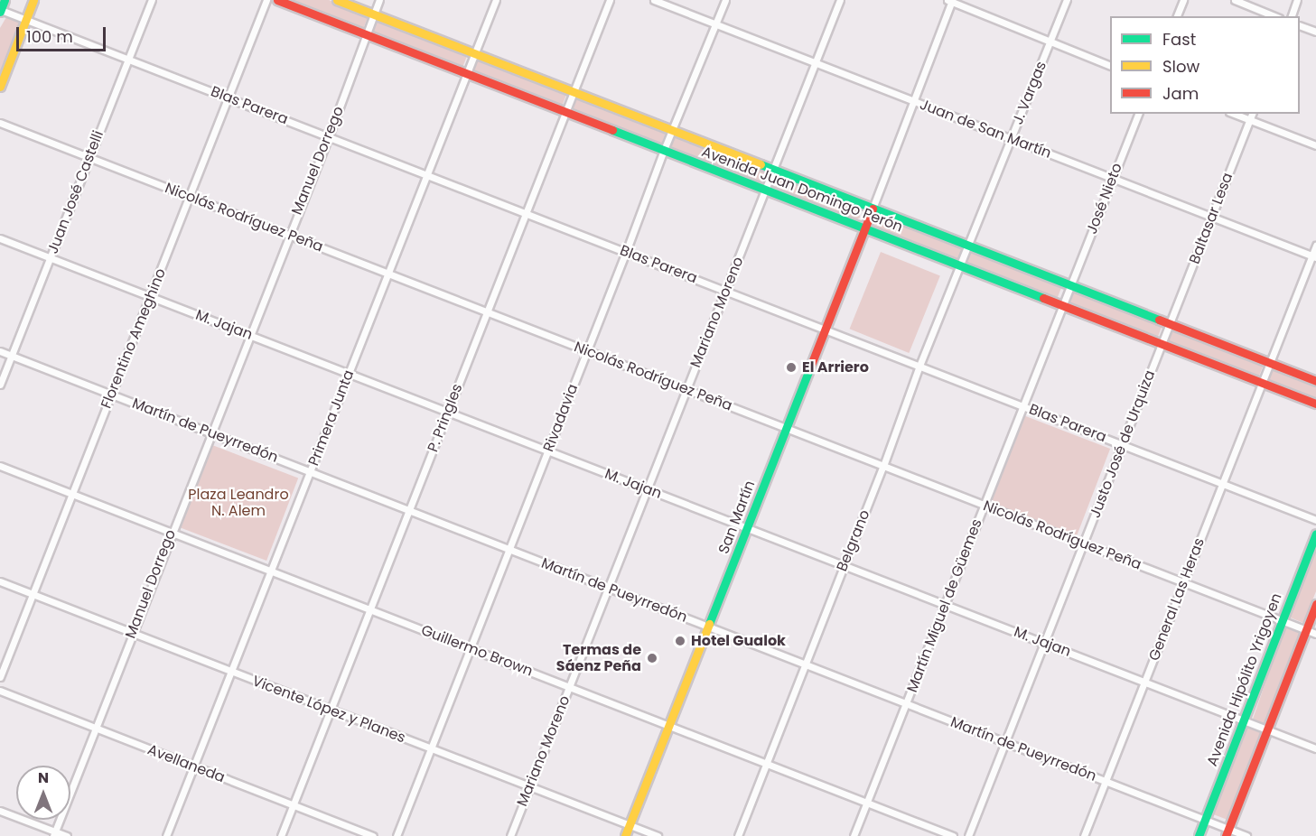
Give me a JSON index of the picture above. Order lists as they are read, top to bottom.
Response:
{
  "streets": {
    "main road": ["Avenida Juan Domingo Perón", "San Martín", "Avenida Hipólito Yrigoyen"],
    "street": [
      "J. Vargas",
      "Blas Parera",
      "Juan de San Martín",
      "Manuel Dorrego",
      "Juan José Castelli",
      "José Nieto",
      "Nicolás Rodríguez Peña",
      "Baltasar Lesa",
      "Mariano Moreno",
      "M. Jajan",
      "Florentino Ameghino",
      "Primera Junta",
      "P. Pringles",
      "Rivadavia",
      "Martín de Pueyrredón",
      "Justo José de Urquiza",
      "Belgrano",
      "General Las Heras",
      "Martín Miguel de Güemes",
      "Guillermo Brown",
      "Vicente López y Planes",
      "Avellaneda"
    ]
  },
  "crossings": [
    ["J. Vargas", "Juan de San Martín"],
    ["J. Vargas", "Avenida Juan Domingo Perón"],
    ["J. Vargas", "Belgrano"],
    ["Blas Parera", "Manuel Dorrego"],
    ["Blas Parera", "Juan José Castelli"],
    ["Blas Parera", "Mariano Moreno"],
    ["Blas Parera", "Florentino Ameghino"],
    ["Blas Parera", "Primera Junta"],
    ["Blas Parera", "P. Pringles"],
    ["Blas Parera", "Rivadavia"],
    ["Blas Parera", "Justo José de Urquiza"],
    ["Blas Parera", "San Martín"],
    ["Blas Parera", "Belgrano"],
    ["Blas Parera", "General Las Heras"],
    ["Blas Parera", "Martín Miguel de Güemes"],
    ["Juan de San Martín", "José Nieto"],
    ["Juan de San Martín", "Baltasar Lesa"],
    ["Juan de San Martín", "Mariano Moreno"],
    ["Juan de San Martín", "Rivadavia"],
    ["Juan de San Martín", "General Las Heras"],
    ["Manuel Dorrego", "Avenida Juan Domingo Perón"],
    ["Manuel Dorrego", "Nicolás Rodríguez Peña"],
    ["Manuel Dorrego", "M. Jajan"],
    ["Manuel Dorrego", "Martín de Pueyrredón"],
    ["Manuel Dorrego", "Guillermo Brown"],
    ["Manuel Dorrego", "Vicente López y Planes"],
    ["Manuel Dorrego", "Avellaneda"],
    ["Avenida Juan Domingo Perón", "José Nieto"],
    ["Avenida Juan Domingo Perón", "Baltasar Lesa"],
    ["Avenida Juan Domingo Perón", "Mariano Moreno"],
    ["Avenida Juan Domingo Perón", "Primera Junta"],
    ["Avenida Juan Domingo Perón", "P. Pringles"],
    ["Avenida Juan Domingo Perón", "Rivadavia"],
    ["Avenida Juan Domingo Perón", "Justo José de Urquiza"],
    ["Avenida Juan Domingo Perón", "San Martín"],
    ["Avenida Juan Domingo Perón", "Belgrano"],
    ["Avenida Juan Domingo Perón", "General Las Heras"],
    ["Avenida Juan Domingo Perón", "Martín Miguel de Güemes"],
    ["Juan José Castelli", "Nicolás Rodríguez Peña"],
    ["Juan José Castelli", "M. Jajan"],
    ["Juan José Castelli", "Martín de Pueyrredón"],
    ["José Nieto", "Martín Miguel de Güemes"],
    ["Nicolás Rodríguez Peña", "Mariano Moreno"],
    ["Nicolás Rodríguez Peña", "Florentino Ameghino"],
    ["Nicolás Rodríguez Peña", "Primera Junta"],
    ["Nicolás Rodríguez Peña", "P. Pringles"],
    ["Nicolás Rodríguez Peña", "Rivadavia"],
    ["Nicolás Rodríguez Peña", "Justo José de Urquiza"],
    ["Nicolás Rodríguez Peña", "San Martín"],
    ["Nicolás Rodríguez Peña", "Belgrano"],
    ["Nicolás Rodríguez Peña", "General Las Heras"],
    ["Nicolás Rodríguez Peña", "Martín Miguel de Güemes"],
    ["Nicolás Rodríguez Peña", "Avenida Hipólito Yrigoyen"],
    ["Baltasar Lesa", "Justo José de Urquiza"],
    ["Mariano Moreno", "M. Jajan"],
    ["Mariano Moreno", "Martín de Pueyrredón"],
    ["Mariano Moreno", "Guillermo Brown"],
    ["Mariano Moreno", "Vicente López y Planes"],
    ["M. Jajan", "Florentino Ameghino"],
    ["M. Jajan", "Primera Junta"],
    ["M. Jajan", "P. Pringles"],
    ["M. Jajan", "Rivadavia"],
    ["M. Jajan", "Justo José de Urquiza"],
    ["M. Jajan", "San Martín"],
    ["M. Jajan", "Belgrano"],
    ["M. Jajan", "General Las Heras"],
    ["M. Jajan", "Martín Miguel de Güemes"],
    ["M. Jajan", "Avenida Hipólito Yrigoyen"],
    ["Florentino Ameghino", "Martín de Pueyrredón"],
    ["Florentino Ameghino", "Guillermo Brown"],
    ["Florentino Ameghino", "Vicente López y Planes"],
    ["Primera Junta", "Martín de Pueyrredón"],
    ["Primera Junta", "Guillermo Brown"],
    ["Primera Junta", "Vicente López y Planes"],
    ["Primera Junta", "Avellaneda"],
    ["P. Pringles", "Martín de Pueyrredón"],
    ["P. Pringles", "Guillermo Brown"],
    ["P. Pringles", "Vicente López y Planes"],
    ["P. Pringles", "Avellaneda"],
    ["Rivadavia", "Martín de Pueyrredón"],
    ["Rivadavia", "Guillermo Brown"],
    ["Rivadavia", "Vicente López y Planes"],
    ["Martín de Pueyrredón", "Justo José de Urquiza"],
    ["Martín de Pueyrredón", "San Martín"],
    ["Martín de Pueyrredón", "Belgrano"],
    ["Martín de Pueyrredón", "General Las Heras"],
    ["Martín de Pueyrredón", "Martín Miguel de Güemes"],
    ["Martín de Pueyrredón", "Avenida Hipólito Yrigoyen"],
    ["San Martín", "Guillermo Brown"],
    ["San Martín", "Vicente López y Planes"],
    ["Belgrano", "Guillermo Brown"],
    ["Martín Miguel de Güemes", "Guillermo Brown"]
  ],
  "parks": ["Plaza Leandro N. Alem"],
  "places": ["El Arriero", "Hotel Gualok", "Termas de Sáenz Peña"],
  "legend": ["Fast", "Slow", "Jam"],
  "scale_bar": "100 m",
  "north": "top"
}
